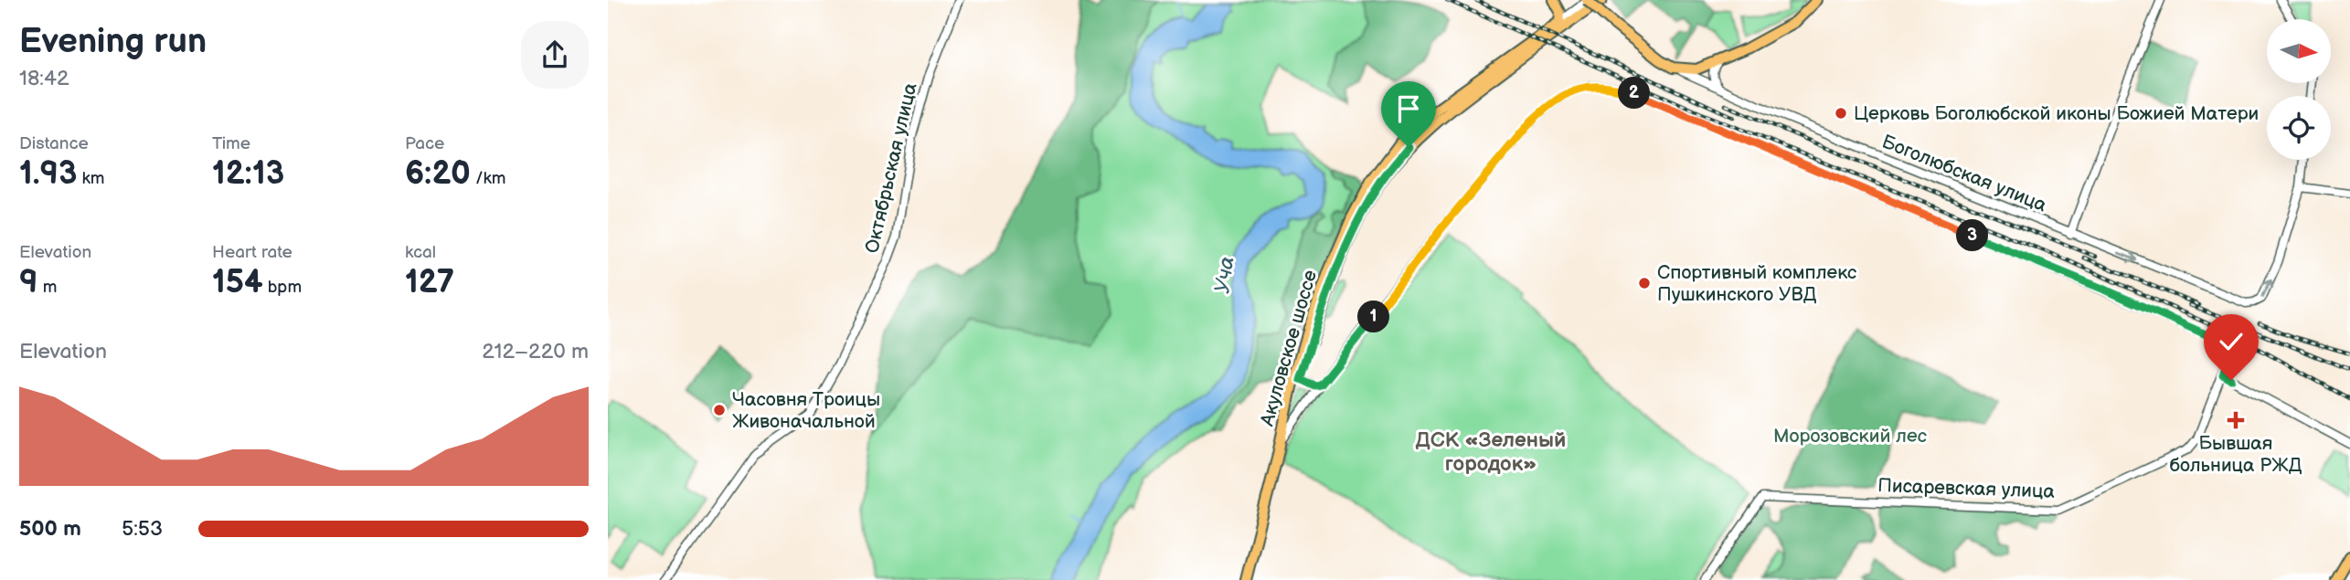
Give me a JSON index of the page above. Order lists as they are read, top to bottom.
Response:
{
  "streets": {
    "main road": ["Акуловское шоссе"],
    "street": ["Октябрьская улица", "Боголюбская улица", "Писаревская улица"]
  },
  "districts": ["ДСК «Зеленый городок»"],
  "water": ["Уча"],
  "parks": ["Морозовский лес"],
  "places": {
    "other": ["Церковь Боголюбской иконы Божией Матери", "Спортивный комплекс Пушкинского УВД", "Часовня Троицы Живоначальной"],
    "health": ["Бывшая больница РЖД"]
  },
  "north": "right",
  "page": {
    "heading": ["Evening run", "18:42"],
    "pins": ["2", "3", "1"],
    "stats": [
      ["Distance", "1.93 km"],
      ["Time", "12:13"],
      ["Pace", "6:20 /km"],
      ["Elevation", "9 m"],
      ["Heart rate", "154 bpm"],
      ["kcal", "127"]
    ],
    "chart": ["Elevation", "212–220 m"],
    "list": [
      {
        "name": "500 m",
        "note": "5:53"
      }
    ]
  }
}
